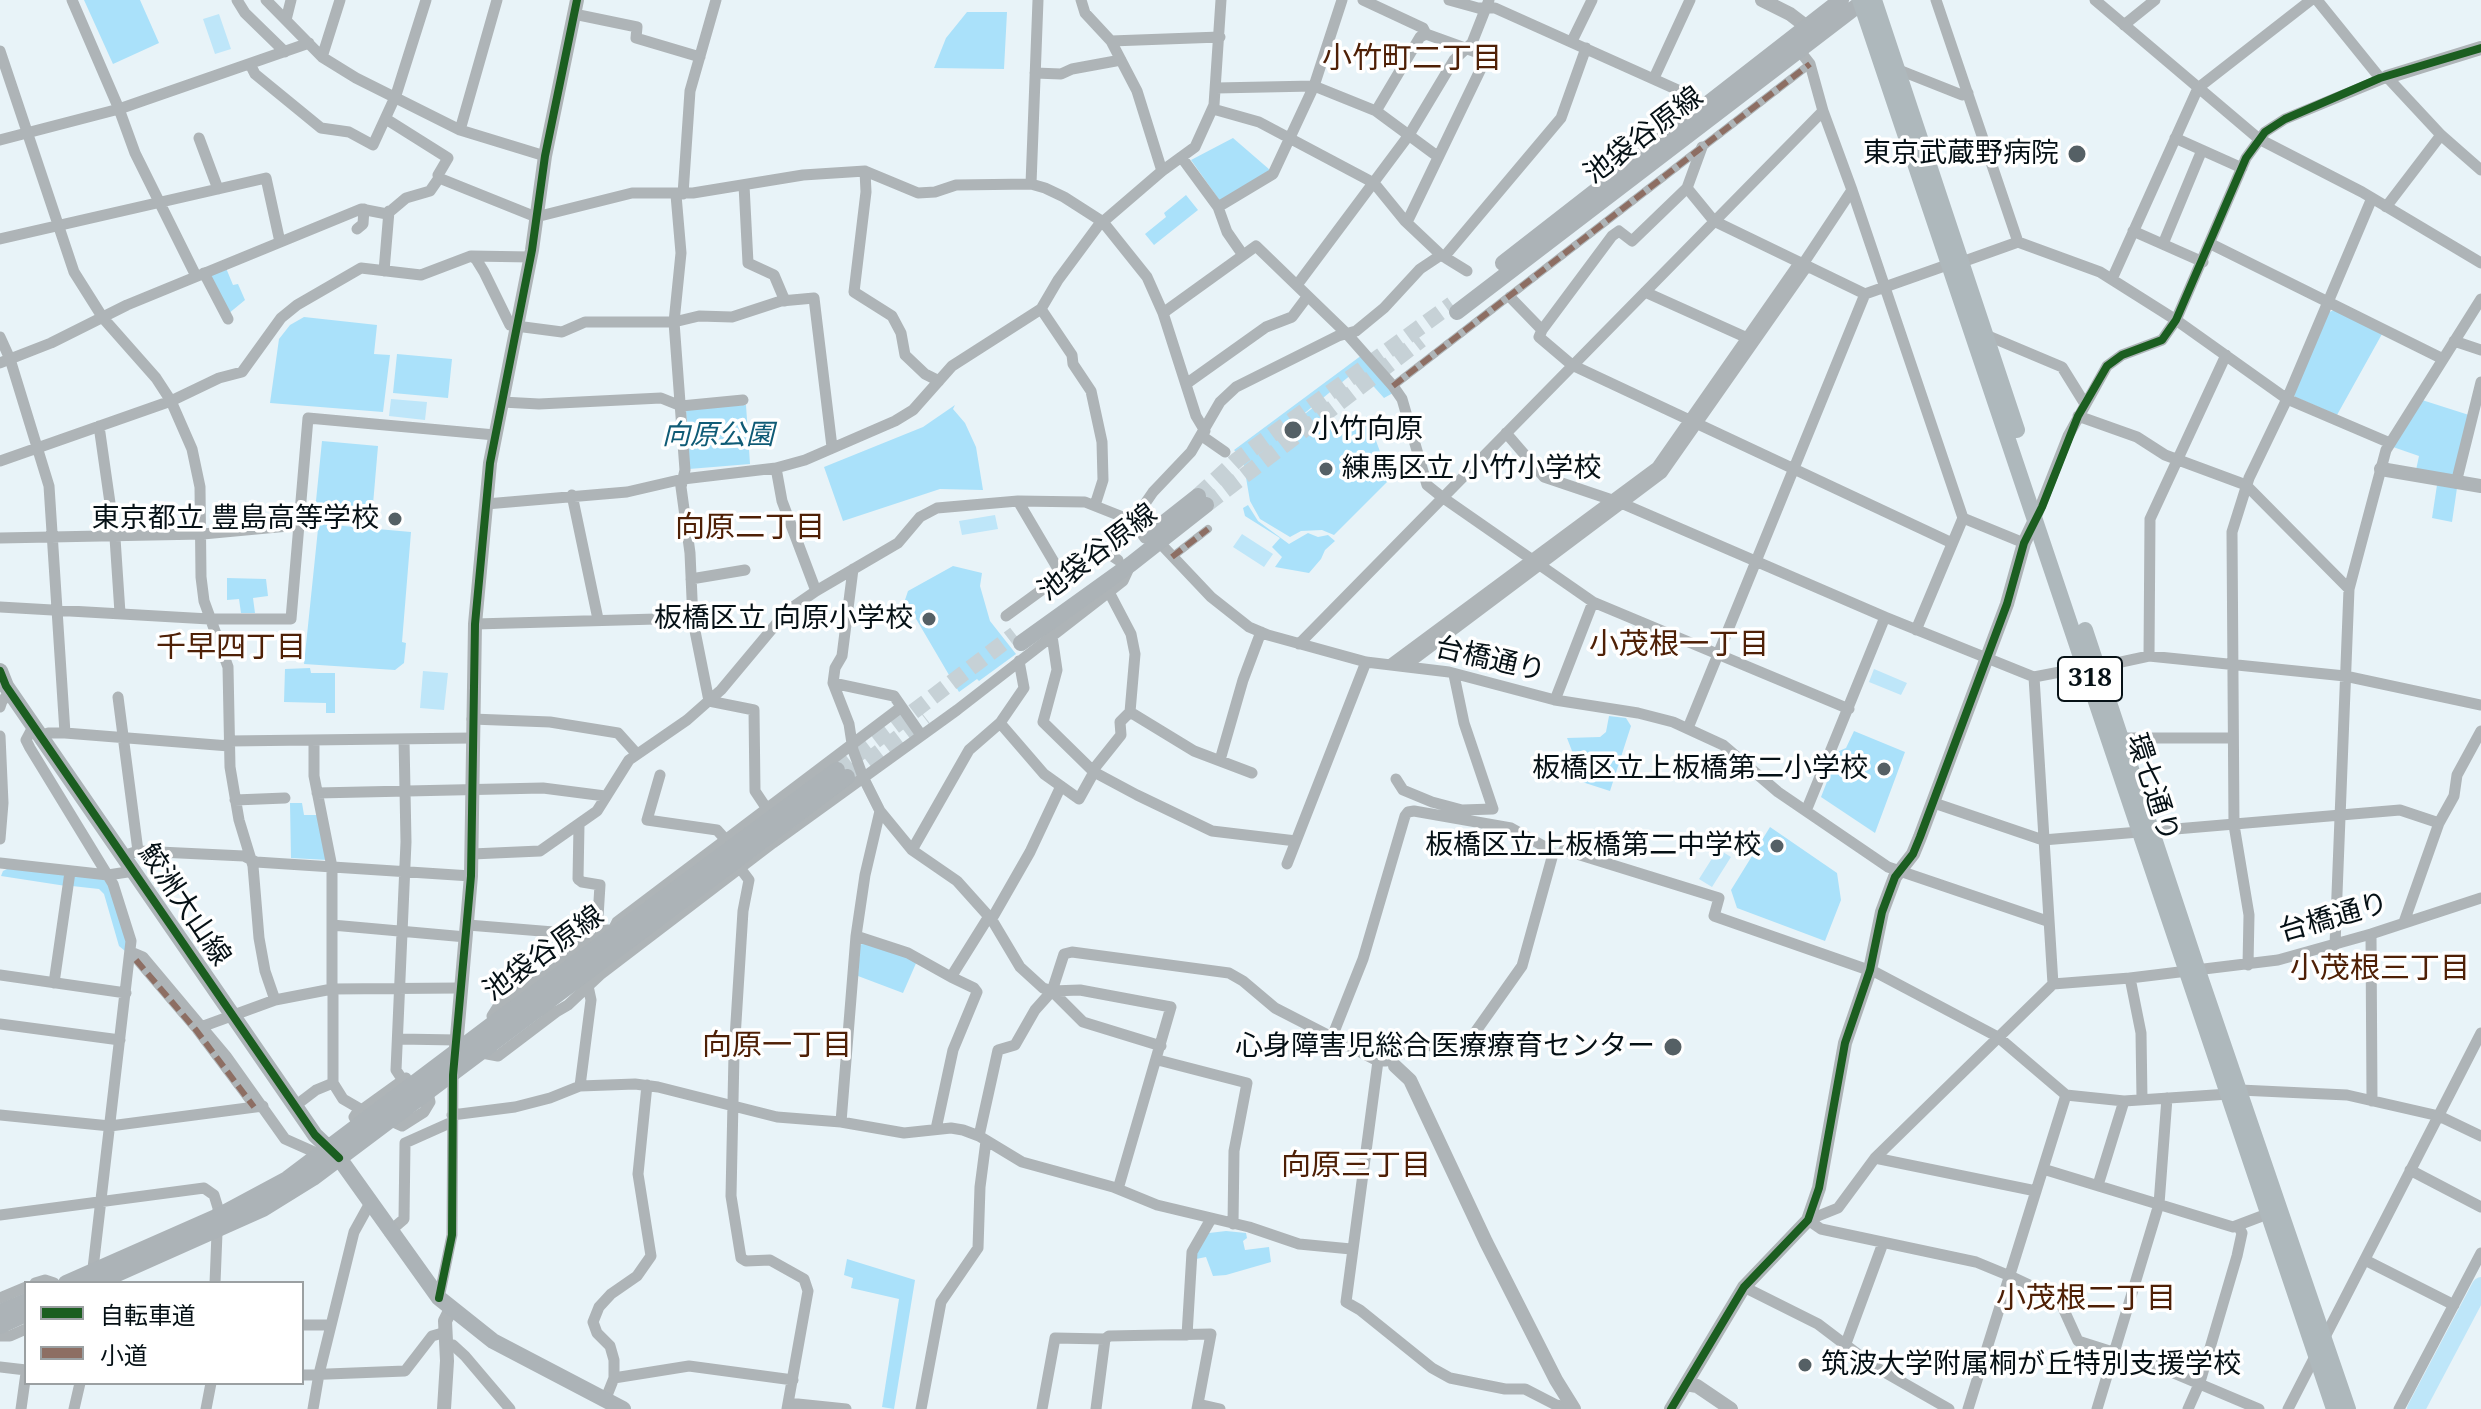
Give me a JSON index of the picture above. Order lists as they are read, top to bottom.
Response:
{
  "streets": {
    "main road": [
      "池袋谷原線",
      "318",
      "環七通り",
      "鮫洲大山線"
    ],
    "street": ["台橋通り"]
  },
  "crossings": [
    ["池袋谷原線", "台橋通り"],
    ["池袋谷原線", "環七通り"],
    ["池袋谷原線", "鮫洲大山線"],
    ["台橋通り", "環七通り"]
  ],
  "districts": [
    "小竹町二丁目",
    "向原二丁目",
    "小茂根一丁目",
    "千早四丁目",
    "小茂根三丁目",
    "向原一丁目",
    "向原三丁目",
    "小茂根二丁目"
  ],
  "parks": ["向原公園"],
  "places": [
    "東京武蔵野病院",
    "小竹向原",
    "練馬区立 小竹小学校",
    "東京都立 豊島高等学校",
    "板橋区立 向原小学校",
    "板橋区立上板橋第二小学校",
    "板橋区立上板橋第二中学校",
    "心身障害児総合医療療育センター",
    "筑波大学附属桐が丘特別支援学校"
  ],
  "legend": ["自転車道", "小道"]
}
